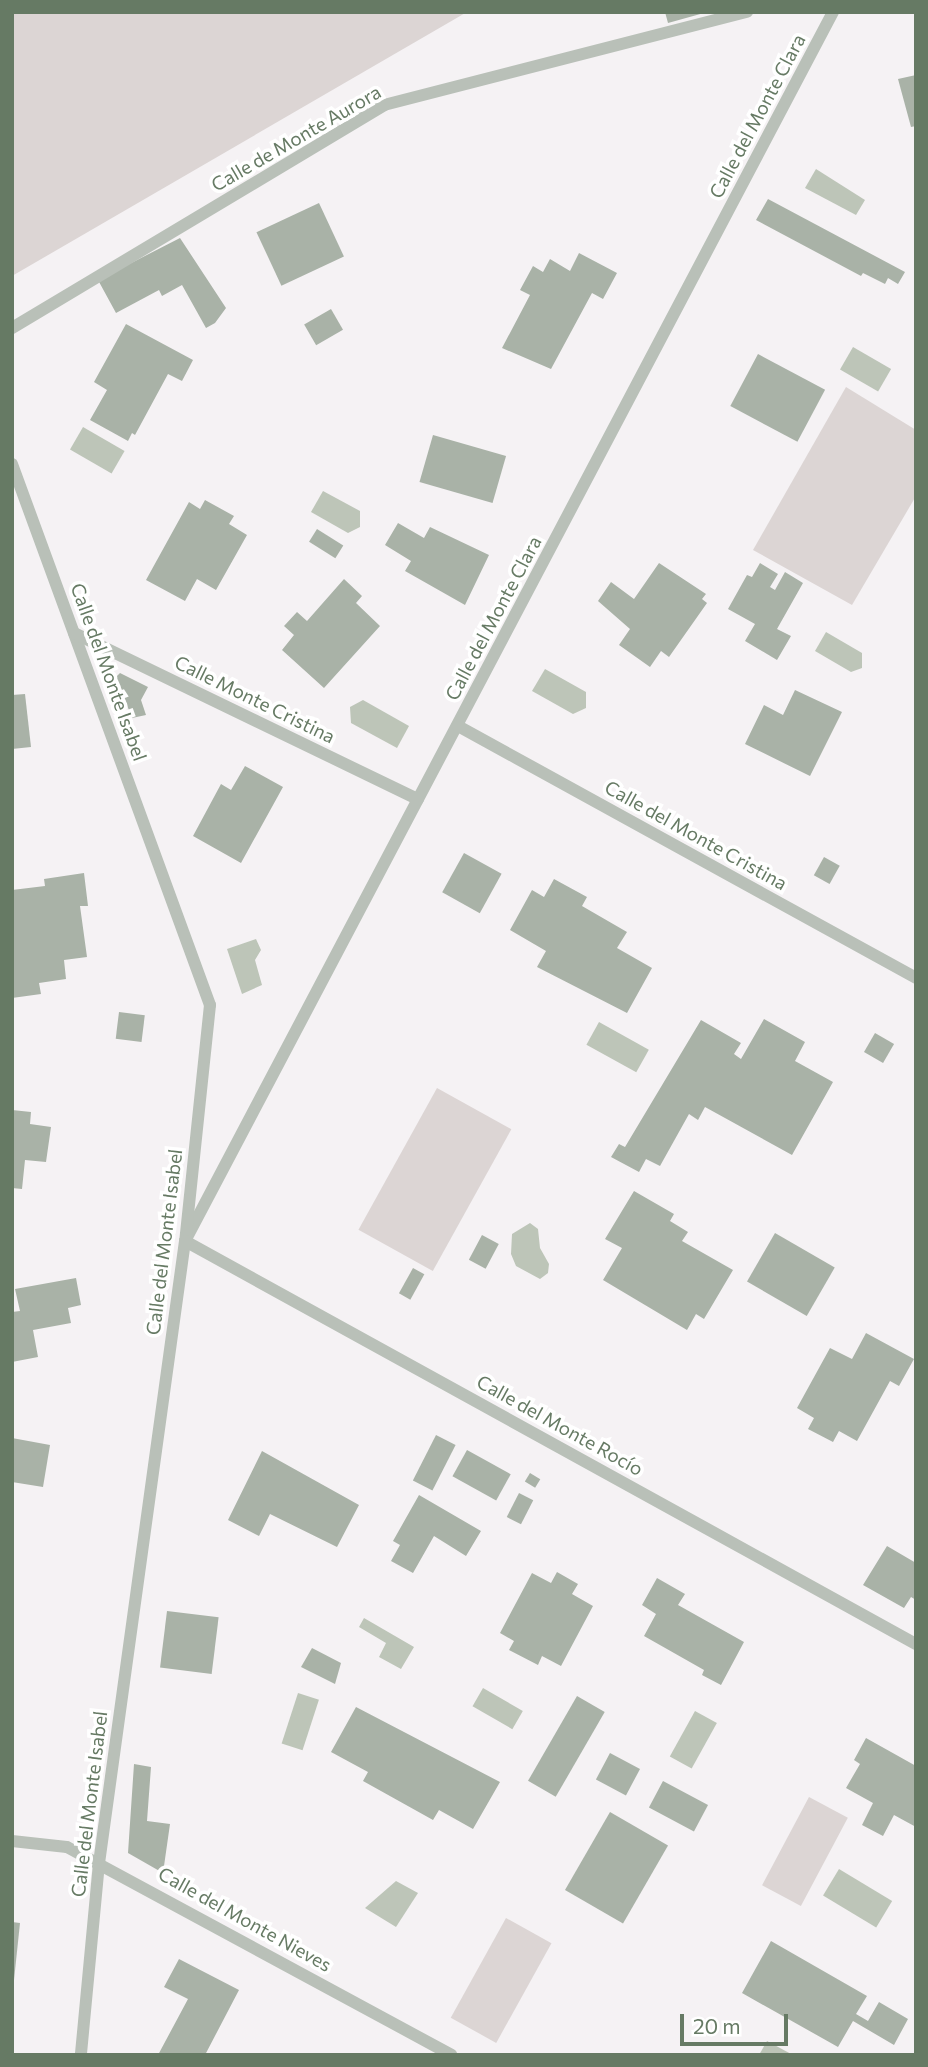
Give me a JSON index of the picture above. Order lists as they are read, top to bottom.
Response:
{
  "streets": {
    "street": [
      "Calle del Monte Clara",
      "Calle de Monte Aurora",
      "Calle del Monte Isabel",
      "Calle Monte Cristina",
      "Calle del Monte Cristina",
      "Calle del Monte Rocío",
      "Calle del Monte Nieves"
    ]
  },
  "crossings": [
    ["Calle del Monte Clara", "Calle del Monte Isabel"],
    ["Calle del Monte Clara", "Calle Monte Cristina"],
    ["Calle del Monte Clara", "Calle del Monte Cristina"],
    ["Calle del Monte Clara", "Calle del Monte Rocío"],
    ["Calle del Monte Isabel", "Calle Monte Cristina"],
    ["Calle del Monte Isabel", "Calle del Monte Rocío"],
    ["Calle del Monte Isabel", "Calle del Monte Nieves"]
  ],
  "scale_bar": "20 m"
}
